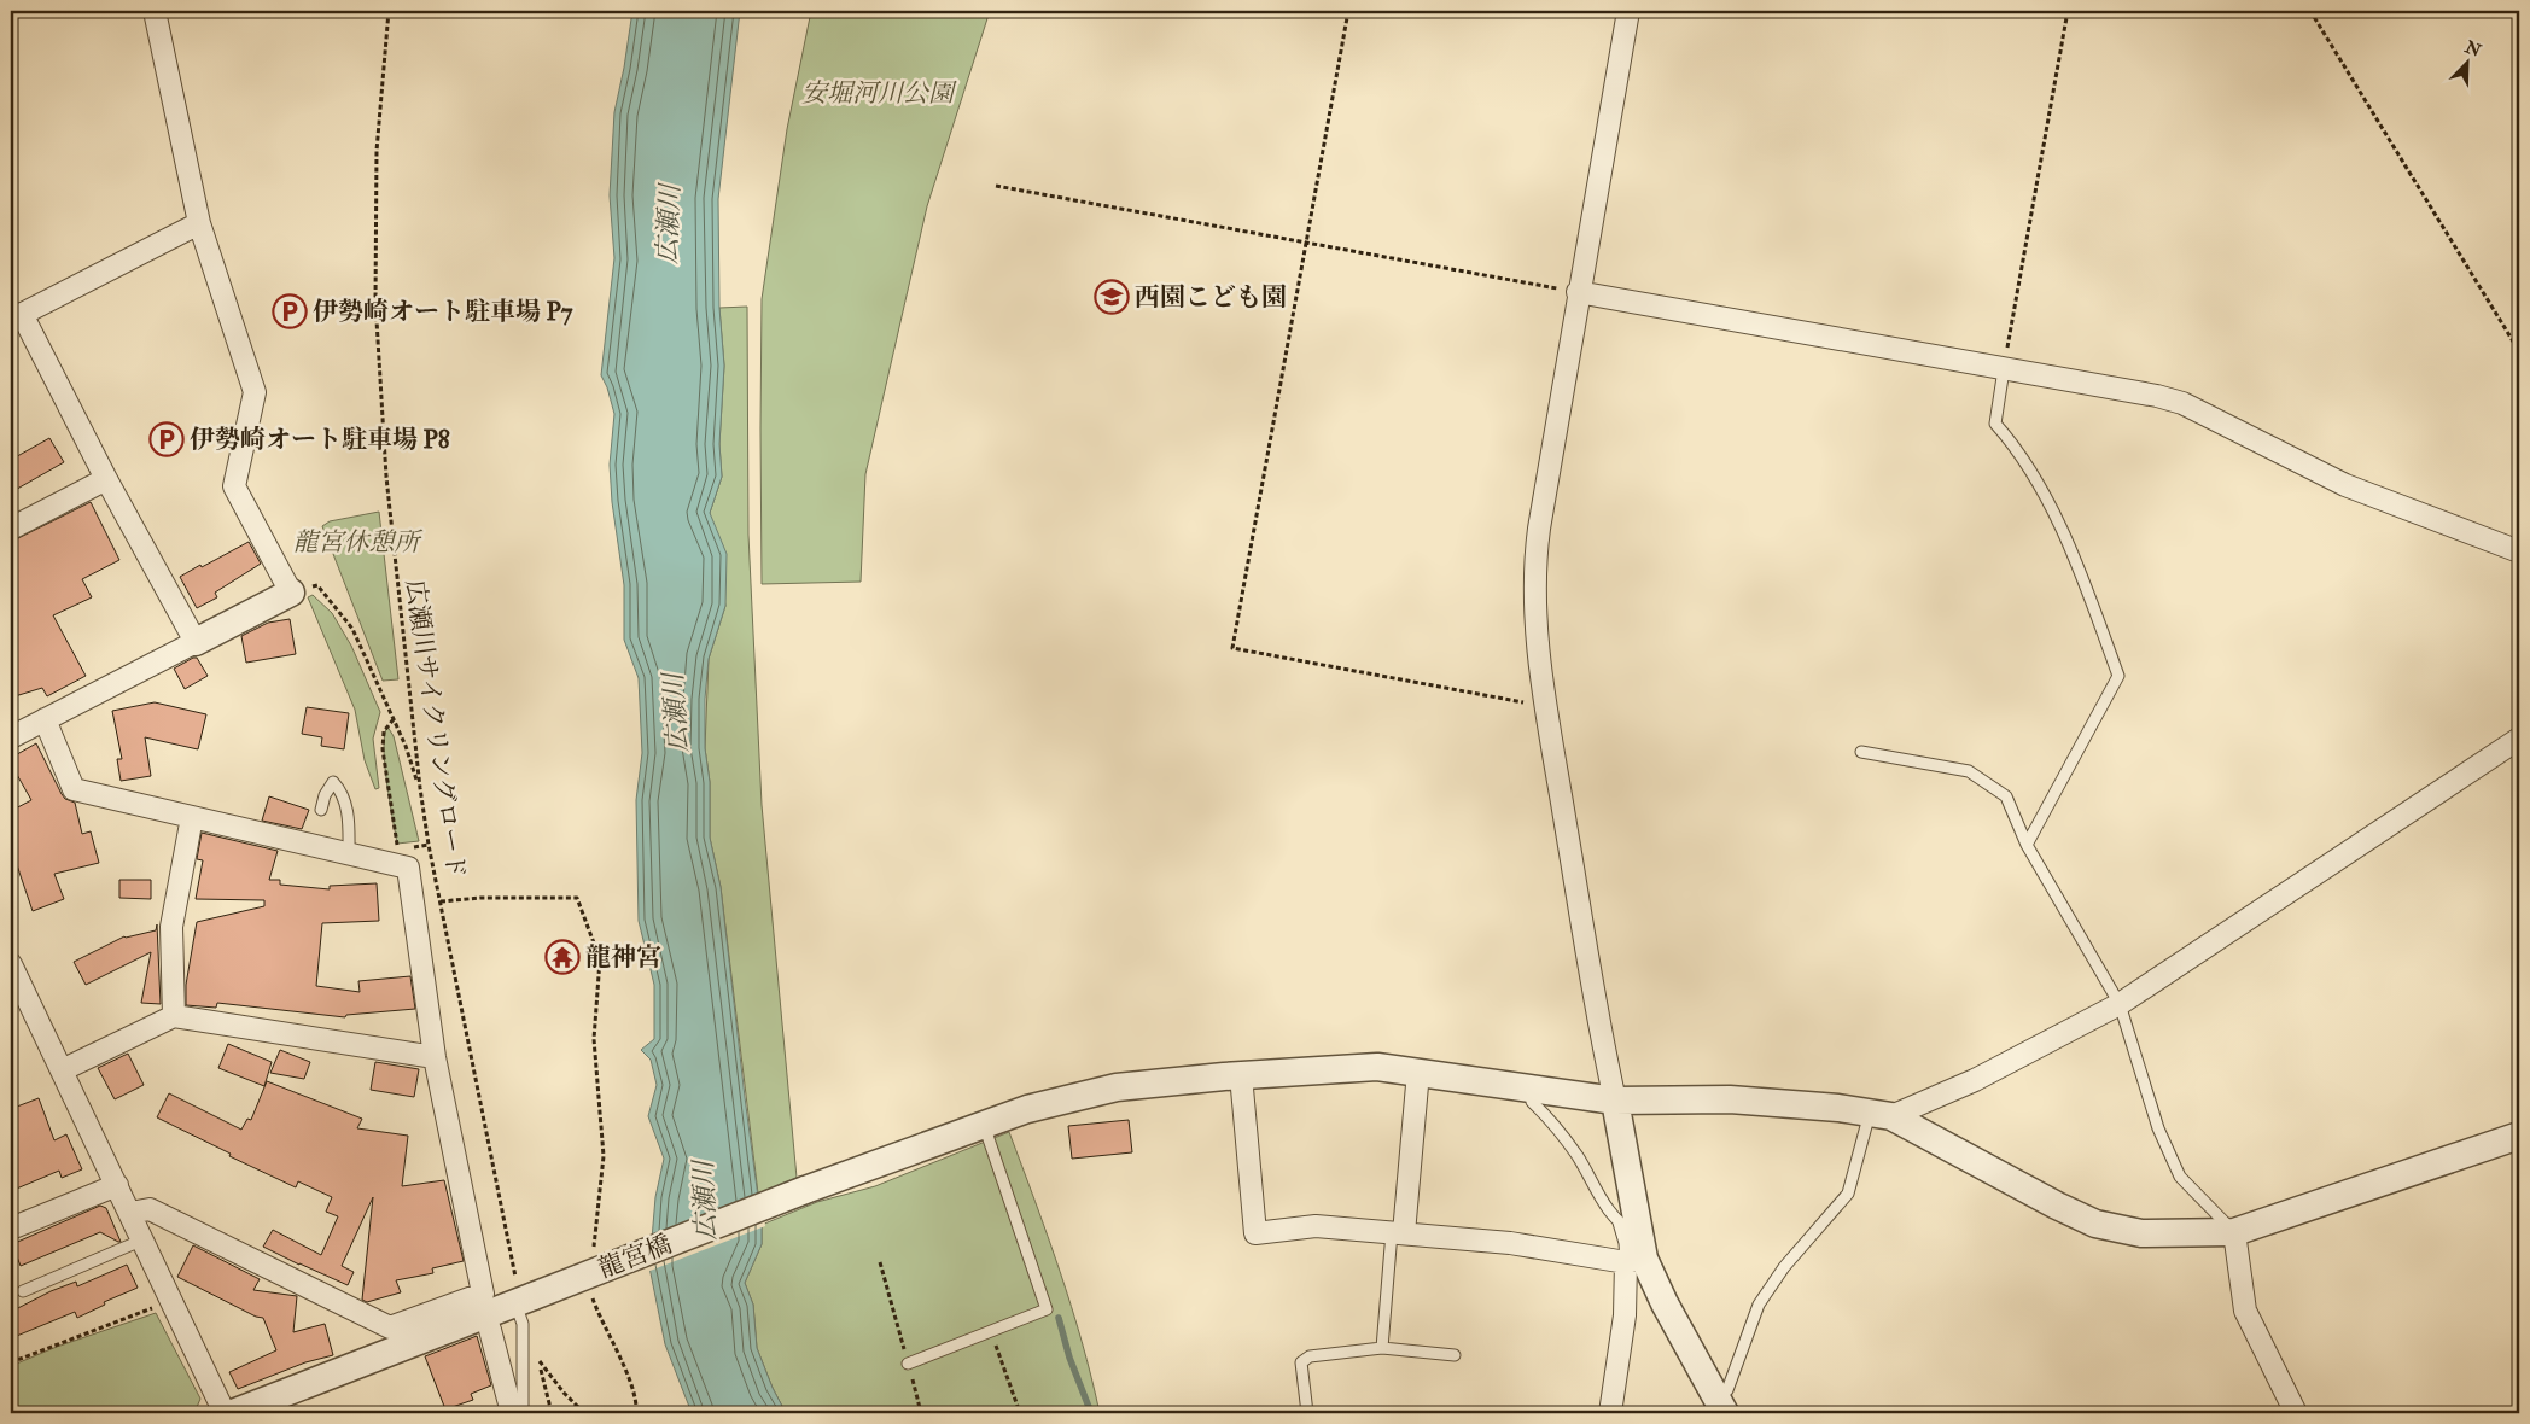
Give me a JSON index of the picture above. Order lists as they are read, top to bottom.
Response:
{
  "streets": {
    "street": ["龍宮橋"],
    "path": ["広瀬川サイクリングロード"]
  },
  "crossings": [
    ["広瀬川サイクリングロード", "龍宮橋"]
  ],
  "water": ["広瀬川"],
  "parks": ["安堀河川公園", "龍宮休憩所"],
  "places": {
    "school or university": ["西園こども園"],
    "parking": ["伊勢崎オート駐車場 P7", "伊勢崎オート駐車場 P8"],
    "temple": ["龍神宮"]
  },
  "north": "top right"
}
